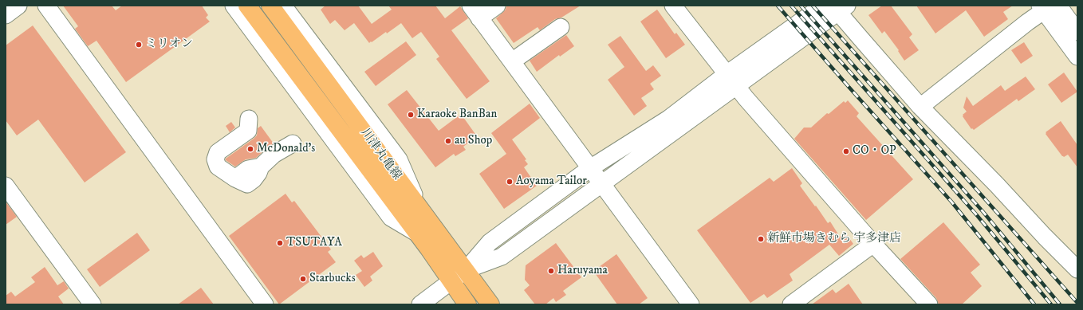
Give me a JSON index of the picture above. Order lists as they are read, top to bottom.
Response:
{
  "streets": {
    "main road": ["川津丸亀線"]
  },
  "places": [
    "ミリオン",
    "Karaoke BanBan",
    "au Shop",
    "McDonald's",
    "CO・OP",
    "Aoyama Tailor",
    "新鮮市場きむら 宇多津店",
    "TSUTAYA",
    "Haruyama",
    "Starbucks"
  ]
}
